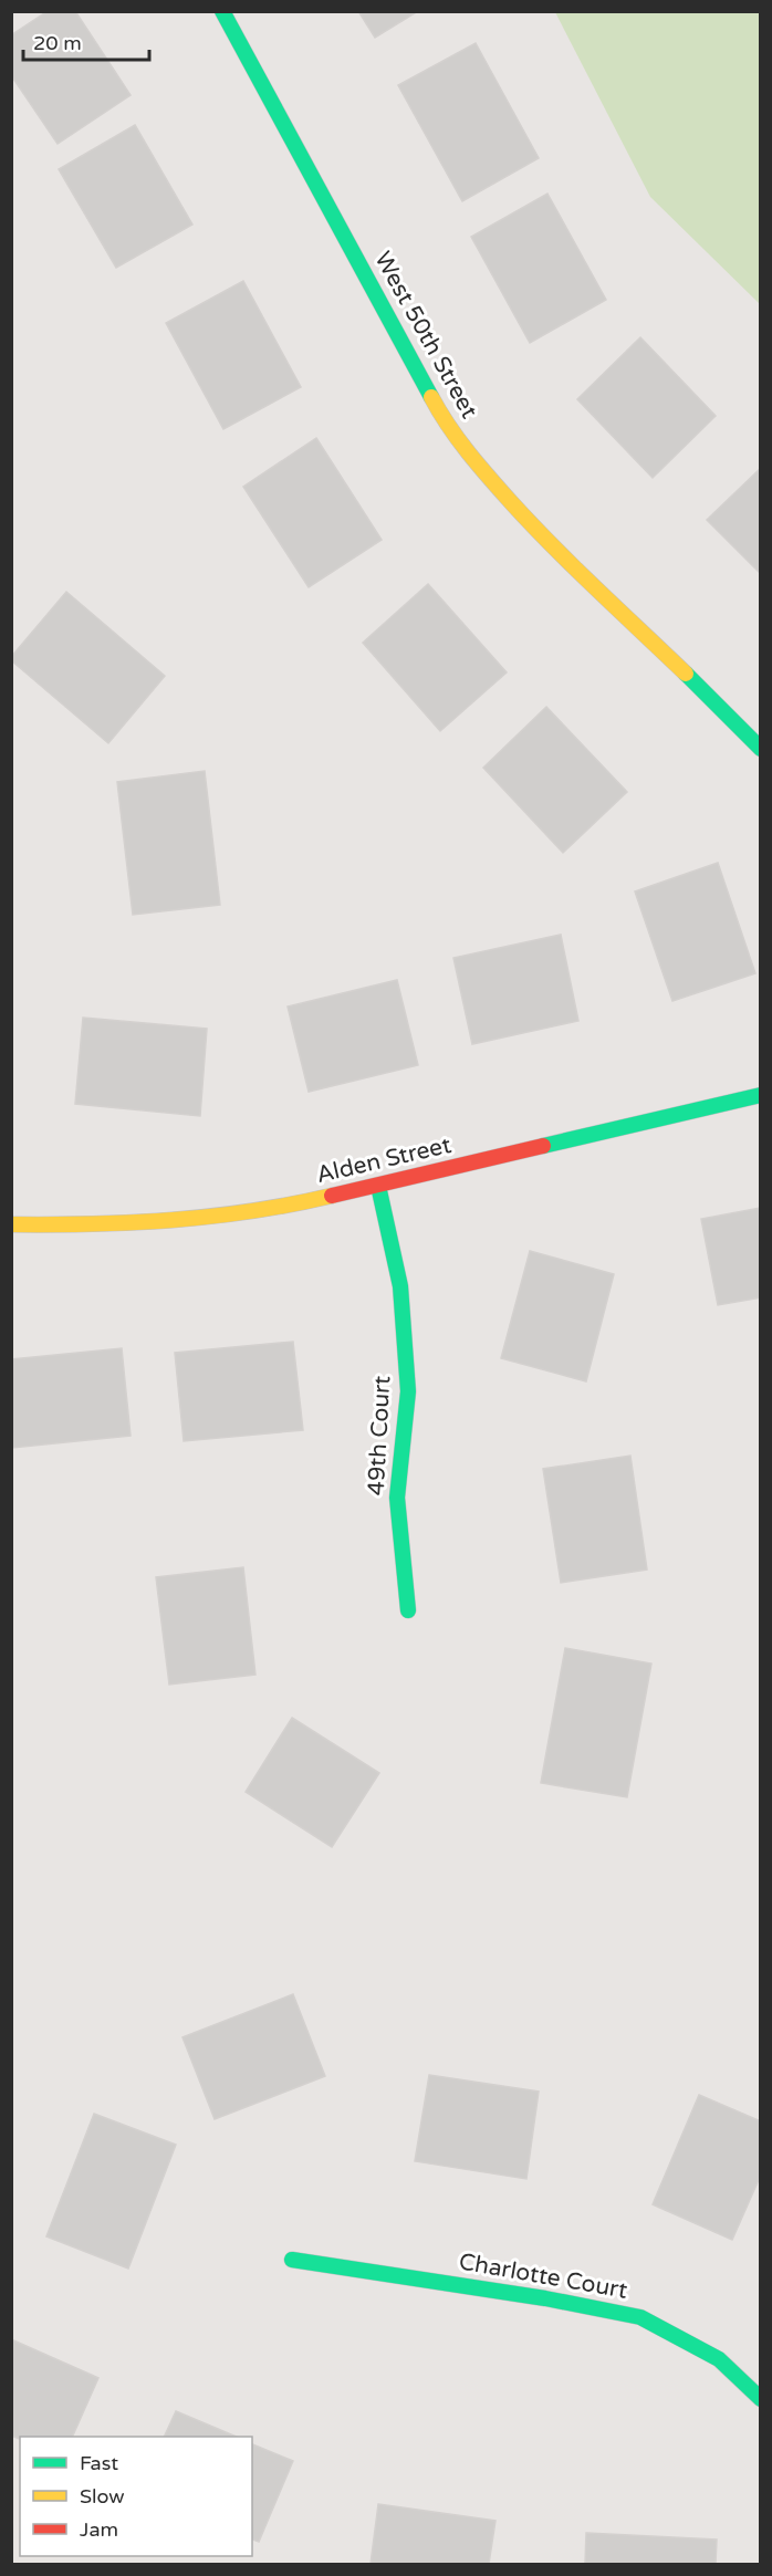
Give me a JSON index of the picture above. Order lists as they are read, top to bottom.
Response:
{
  "streets": {
    "street": [
      "West 50th Street",
      "Alden Street",
      "49th Court",
      "Charlotte Court"
    ]
  },
  "crossings": [
    ["Alden Street", "49th Court"]
  ],
  "legend": ["Fast", "Slow", "Jam"],
  "scale_bar": "20 m"
}
